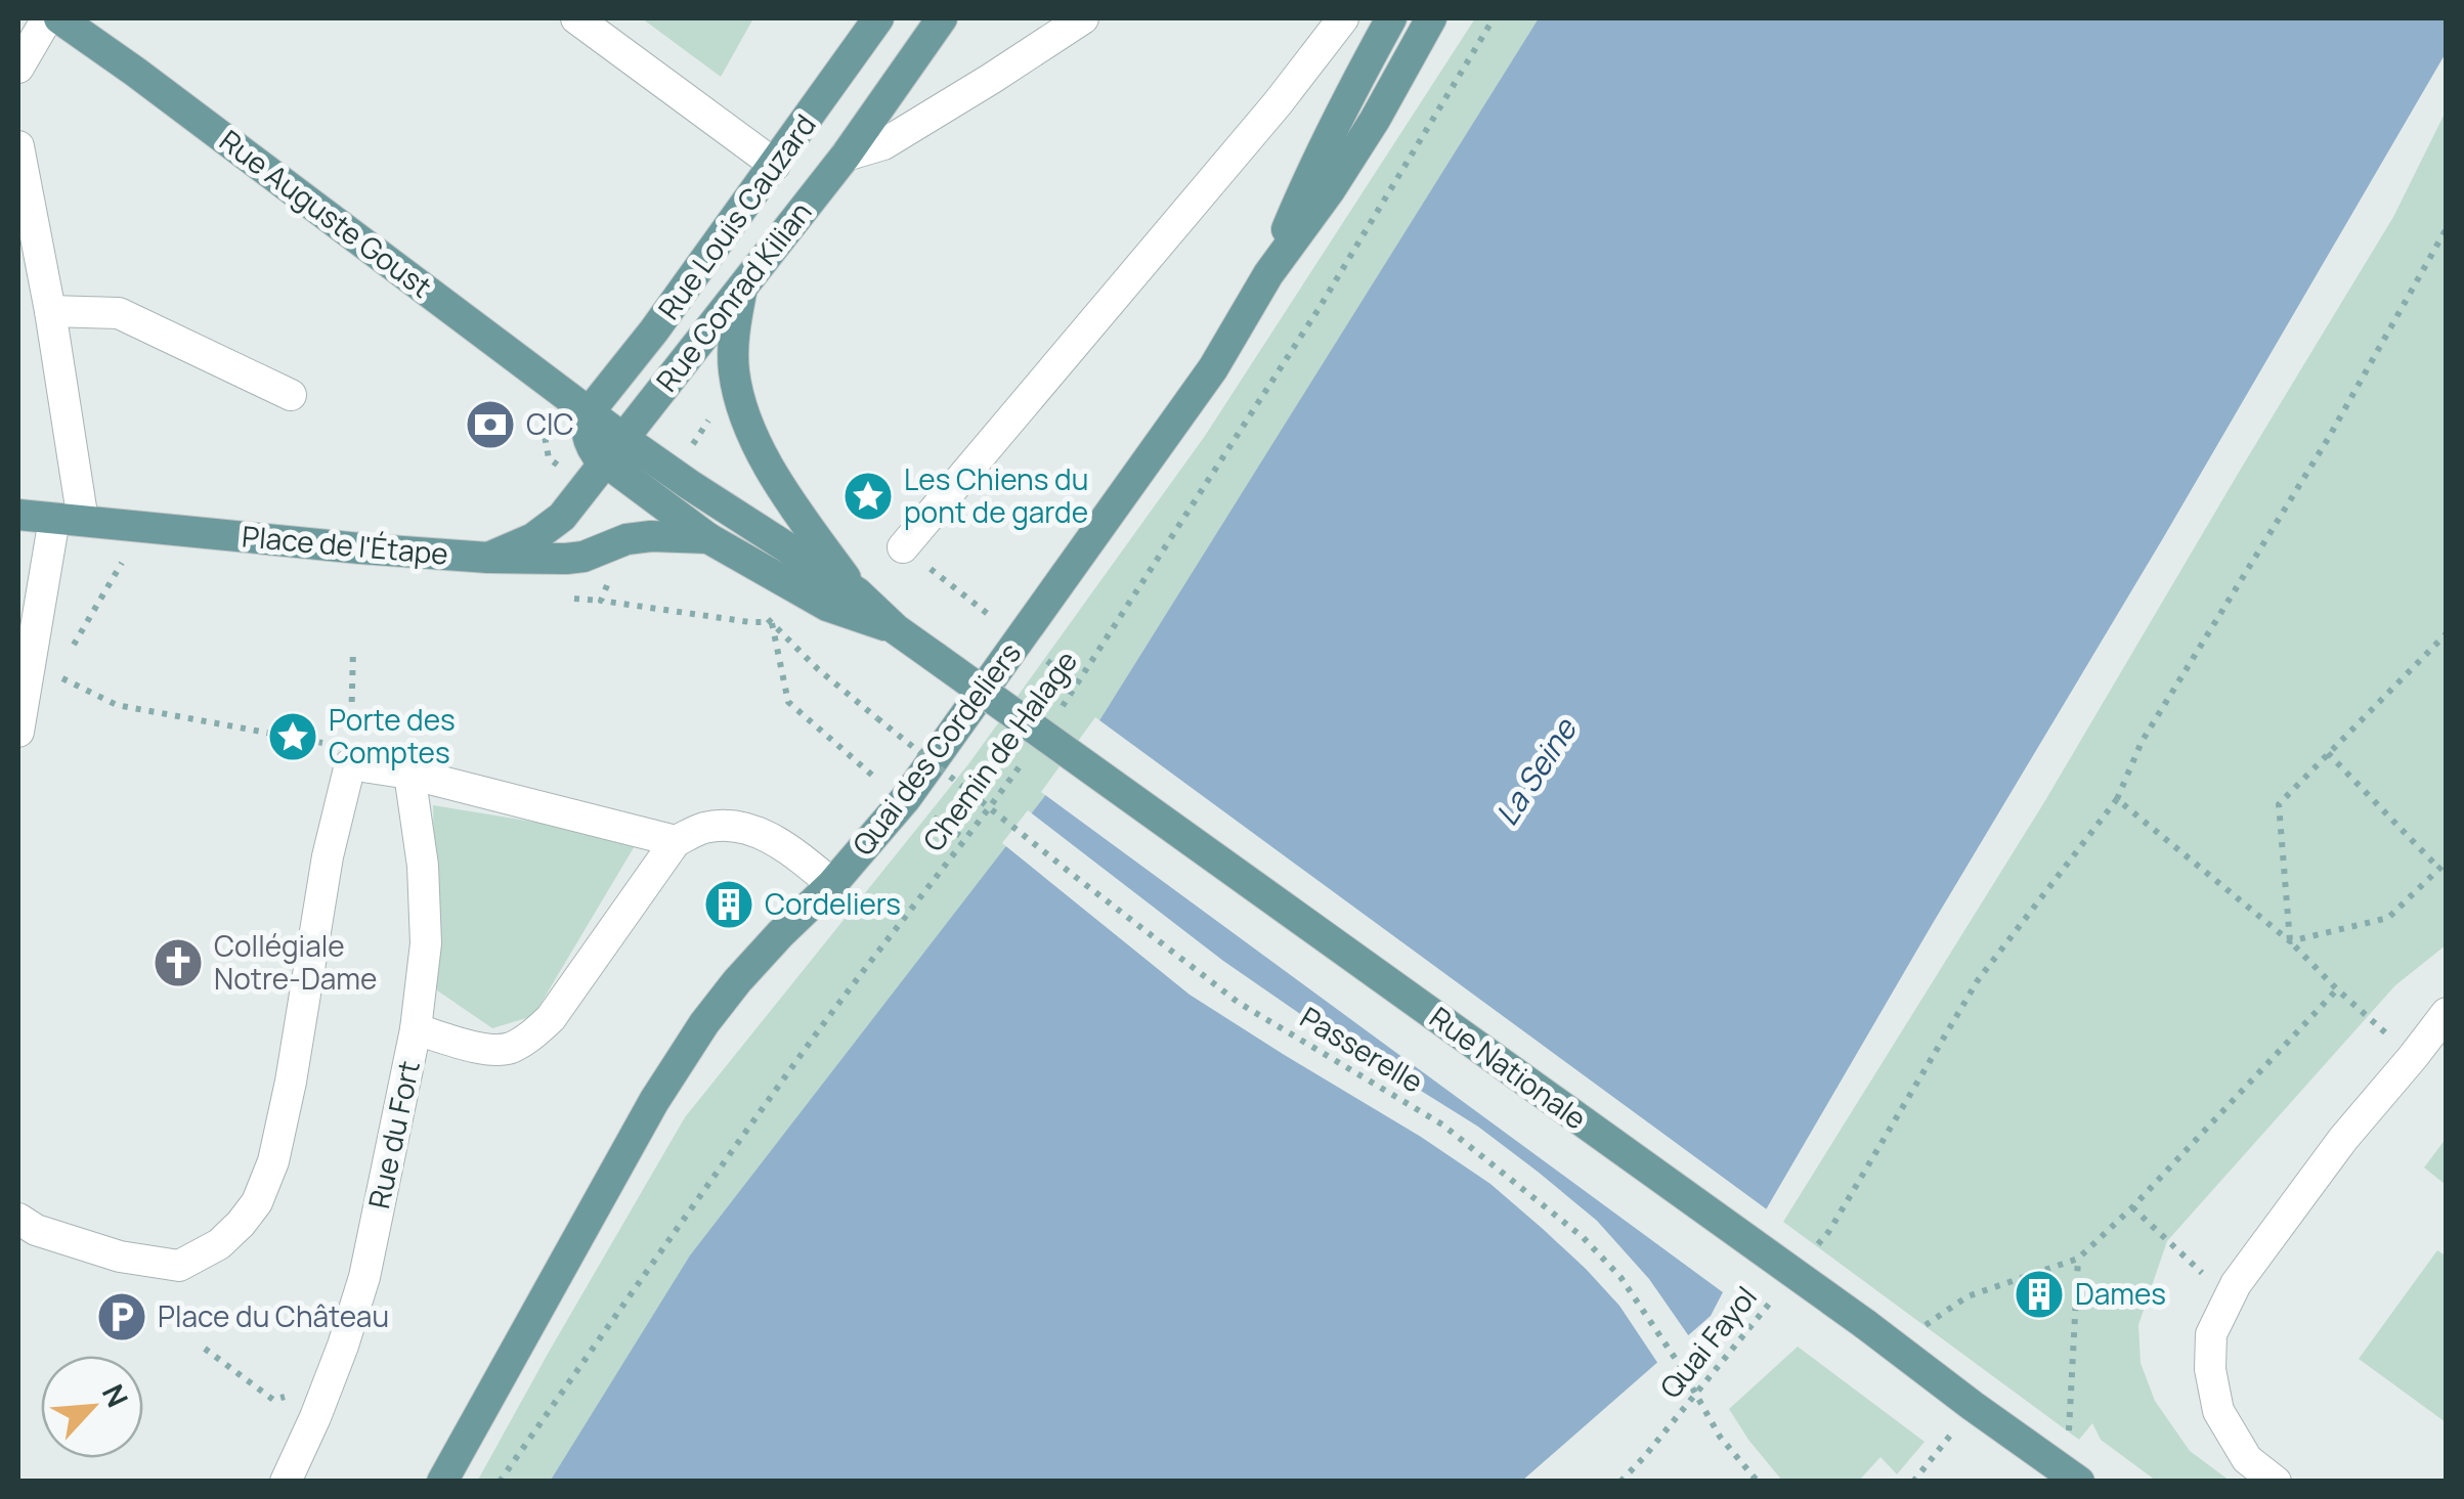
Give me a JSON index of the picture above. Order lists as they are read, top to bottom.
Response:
{
  "streets": {
    "main road": [
      "Rue Auguste Goust",
      "Rue Louis Cauzard",
      "Rue Conrad Kilian",
      "Place de l'Étape",
      "Quai des Cordeliers",
      "Rue Nationale"
    ],
    "street": ["Rue du Fort"],
    "path": ["Chemin de Halage", "Passerelle", "Quai Fayol"]
  },
  "crossings": [
    ["Rue Auguste Goust", "Rue Louis Cauzard"],
    ["Rue Conrad Kilian", "Place de l'Étape"]
  ],
  "water": ["La Seine"],
  "places": {
    "bank": ["CIC"],
    "place": ["Les Chiens du pont de garde", "Porte des Comptes"],
    "building": ["Cordeliers", "Dames"],
    "church": ["Collégiale Notre-Dame"],
    "parking": ["Place du Château"]
  },
  "north": "top right"
}
